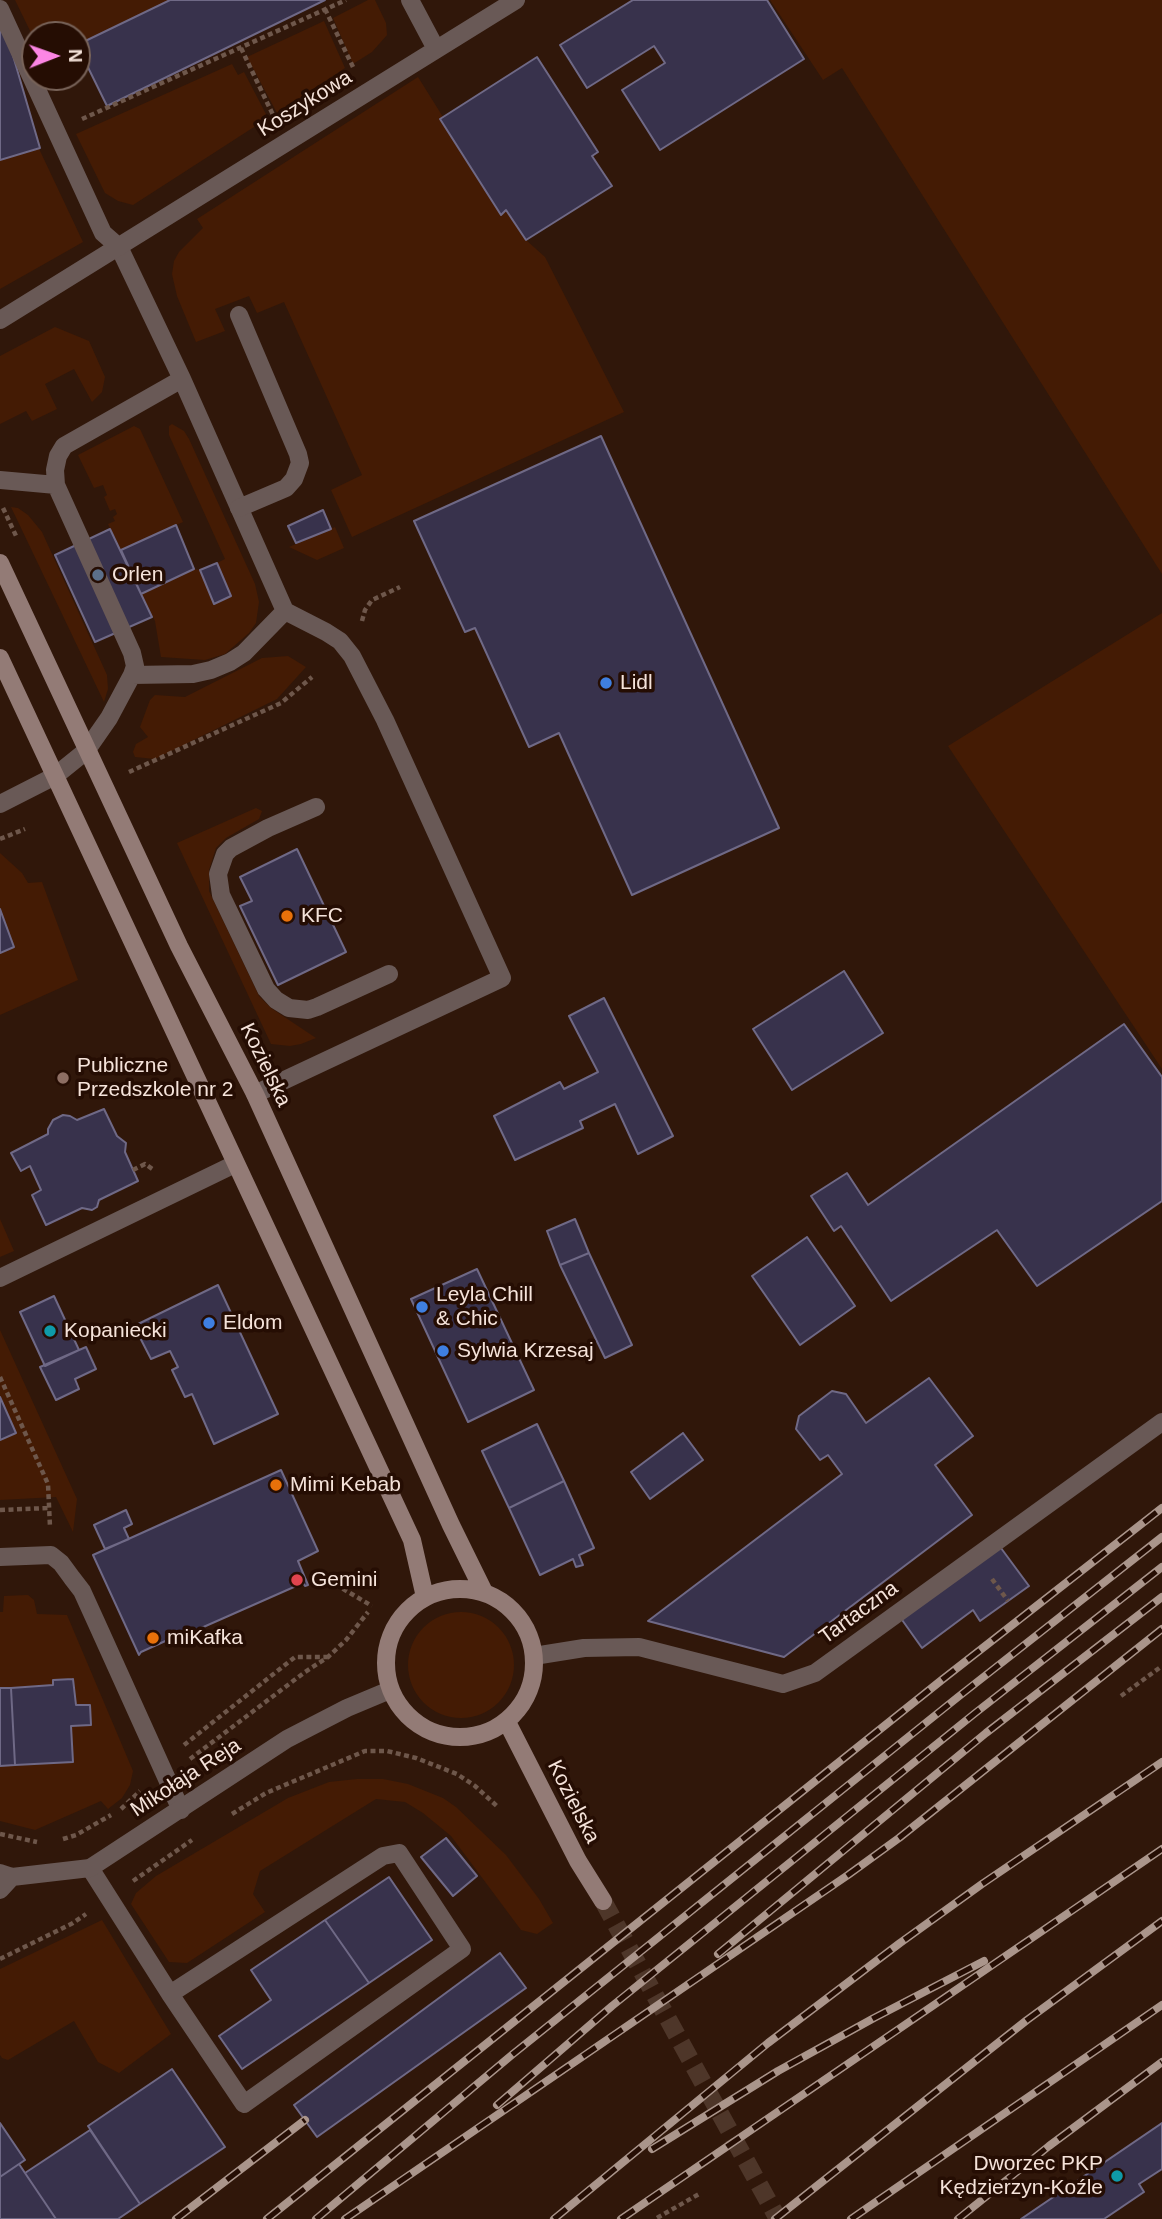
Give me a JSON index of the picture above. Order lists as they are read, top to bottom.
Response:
{
  "streets": {
    "main road": ["Kozielska"],
    "street": ["Koszykowa", "Tartaczna", "Mikołaja Reja"]
  },
  "crossings": [
    ["Kozielska", "Tartaczna"],
    ["Kozielska", "Mikołaja Reja"],
    ["Tartaczna", "Mikołaja Reja"]
  ],
  "places": [
    "Orlen",
    "Lidl",
    "KFC",
    "Publiczne Przedszkole nr 2",
    "Leyla Chill & Chic",
    "Eldom",
    "Kopaniecki",
    "Sylwia Krzesaj",
    "Mimi Kebab",
    "Gemini",
    "miKafka",
    "Dworzec PKP Kędzierzyn-Koźle"
  ],
  "north": "right"
}
